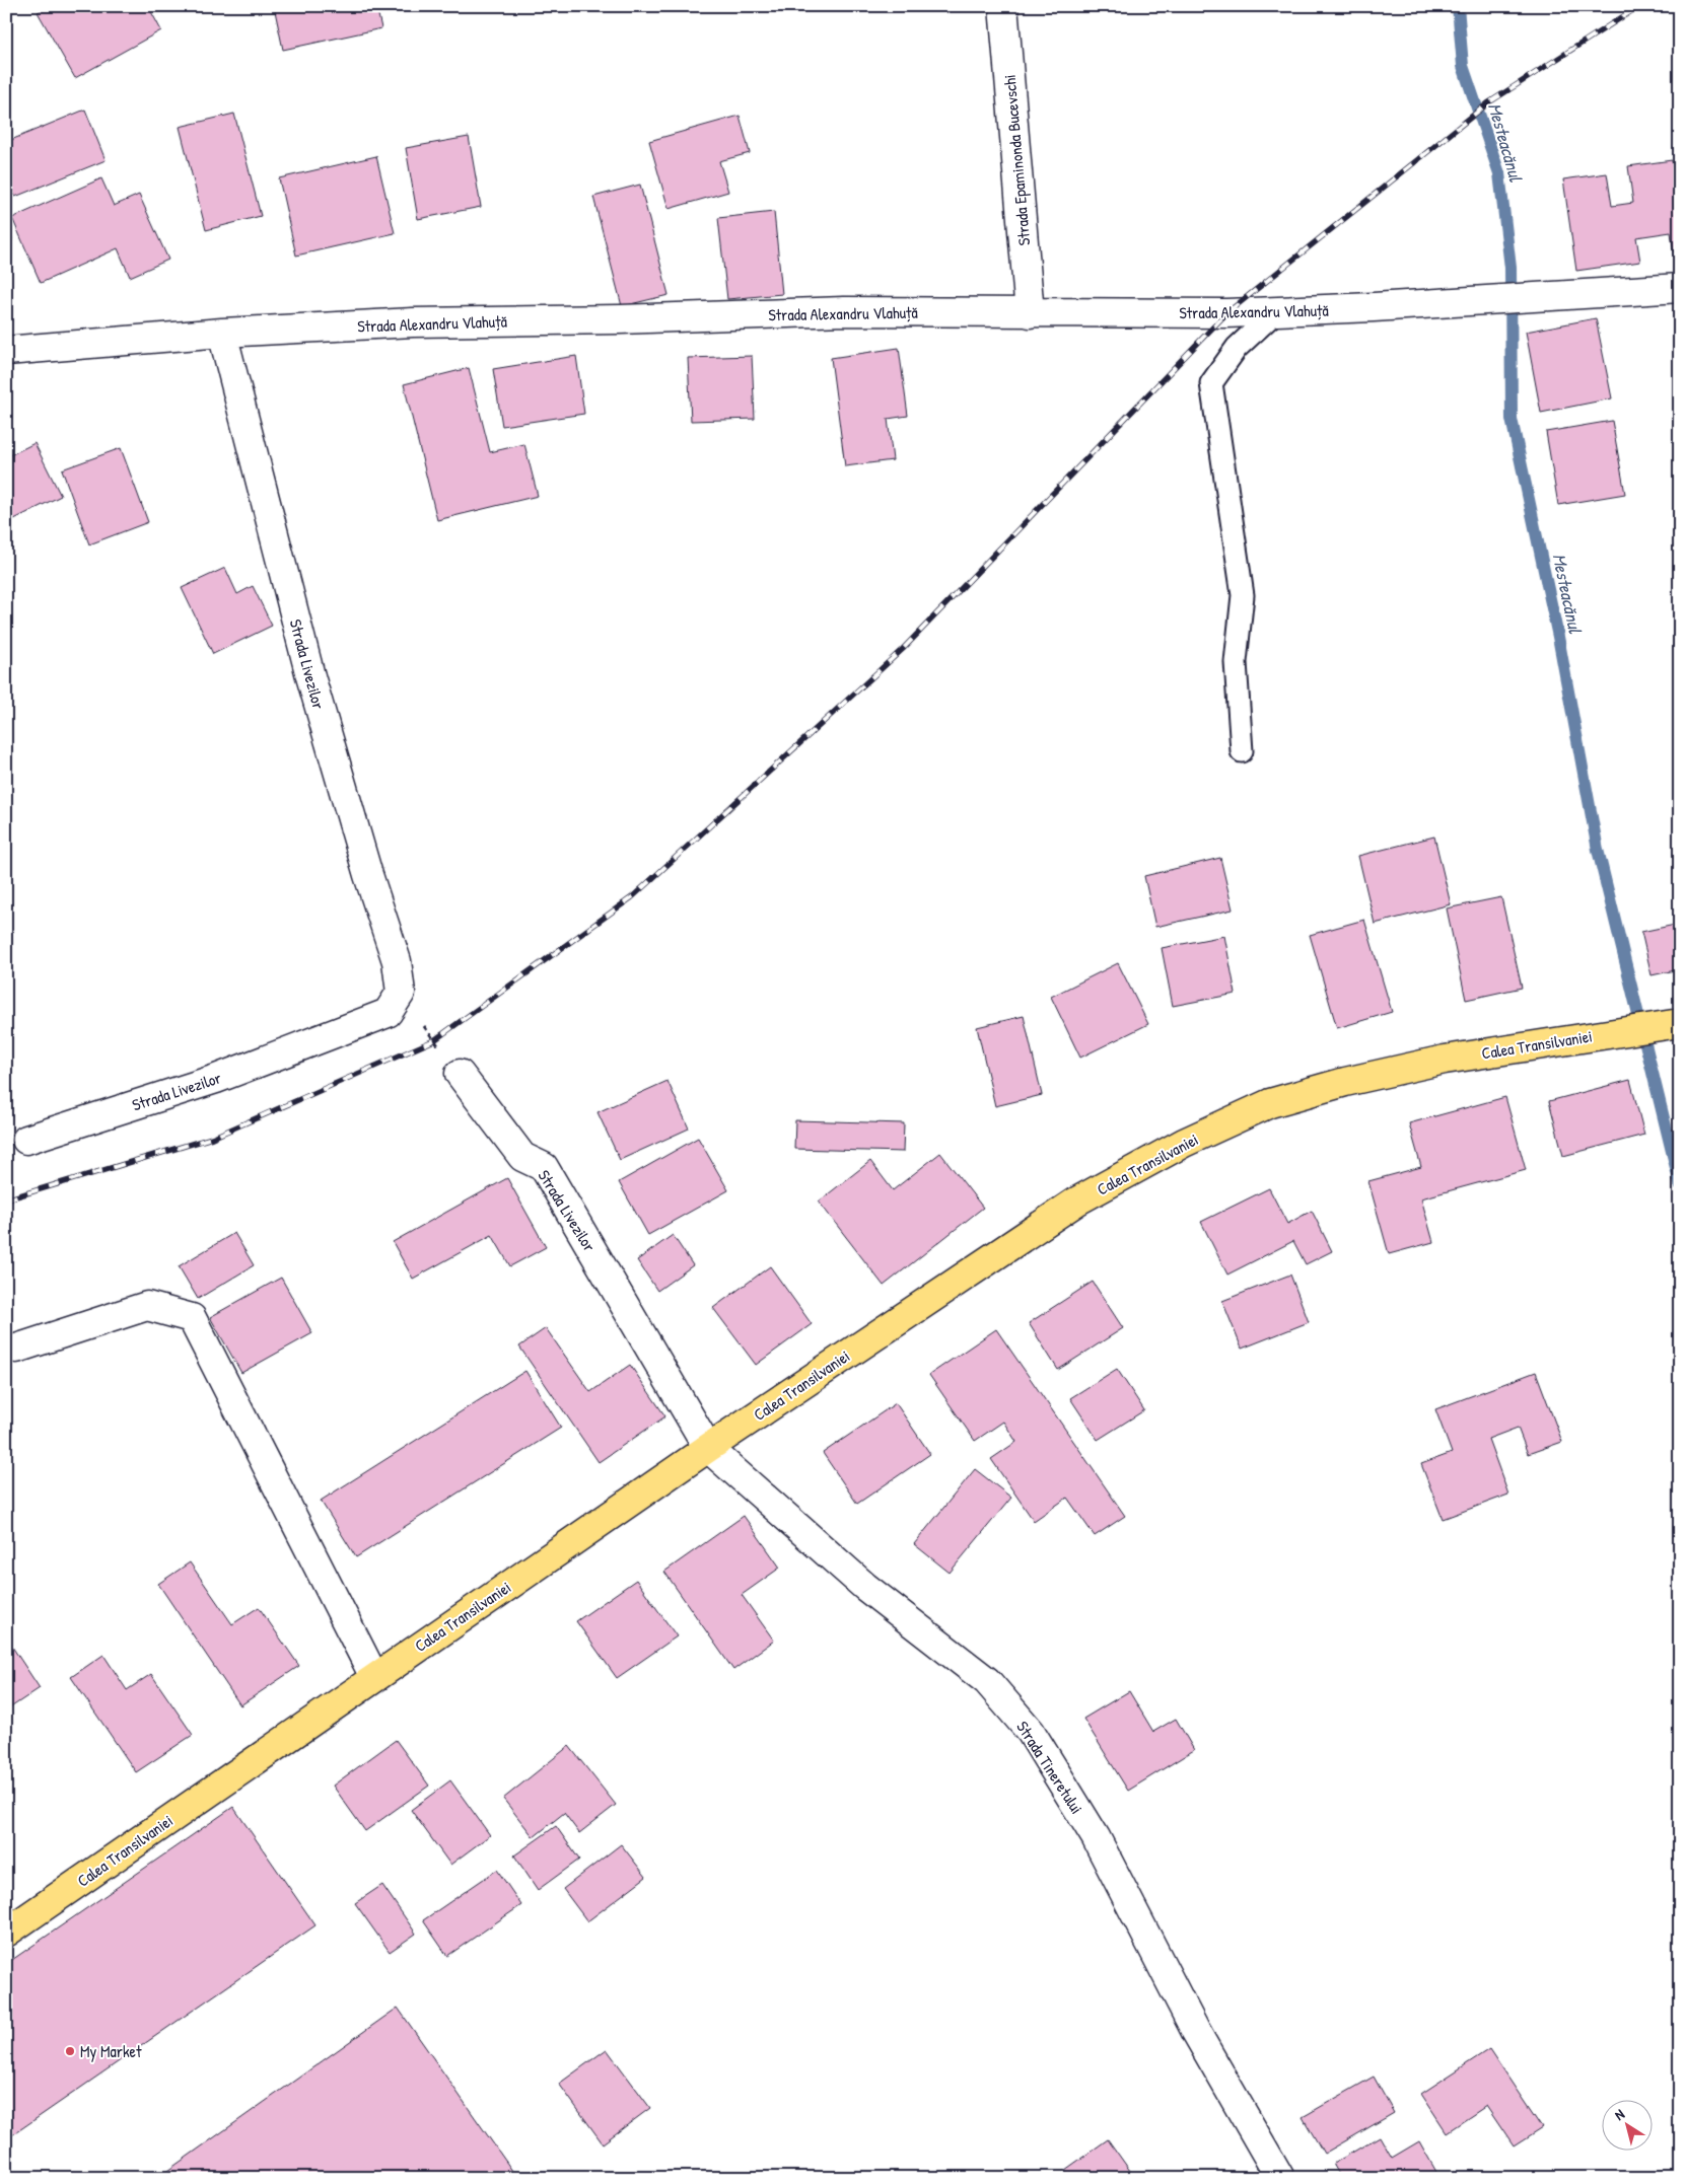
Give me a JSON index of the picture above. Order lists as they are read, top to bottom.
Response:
{
  "streets": {
    "highway": ["Calea Transilvaniei"],
    "street": [
      "Strada Epaminonda Bucevschi",
      "Strada Alexandru Vlahuță",
      "Strada Livezilor",
      "Strada Tineretului"
    ]
  },
  "crossings": [
    ["Strada Epaminonda Bucevschi", "Strada Alexandru Vlahuță"],
    ["Strada Alexandru Vlahuță", "Strada Livezilor"],
    ["Strada Livezilor", "Calea Transilvaniei"],
    ["Strada Livezilor", "Strada Tineretului"],
    ["Calea Transilvaniei", "Strada Tineretului"]
  ],
  "water": ["Mesteacănul"],
  "places": ["My Market"],
  "north": "top left"
}
